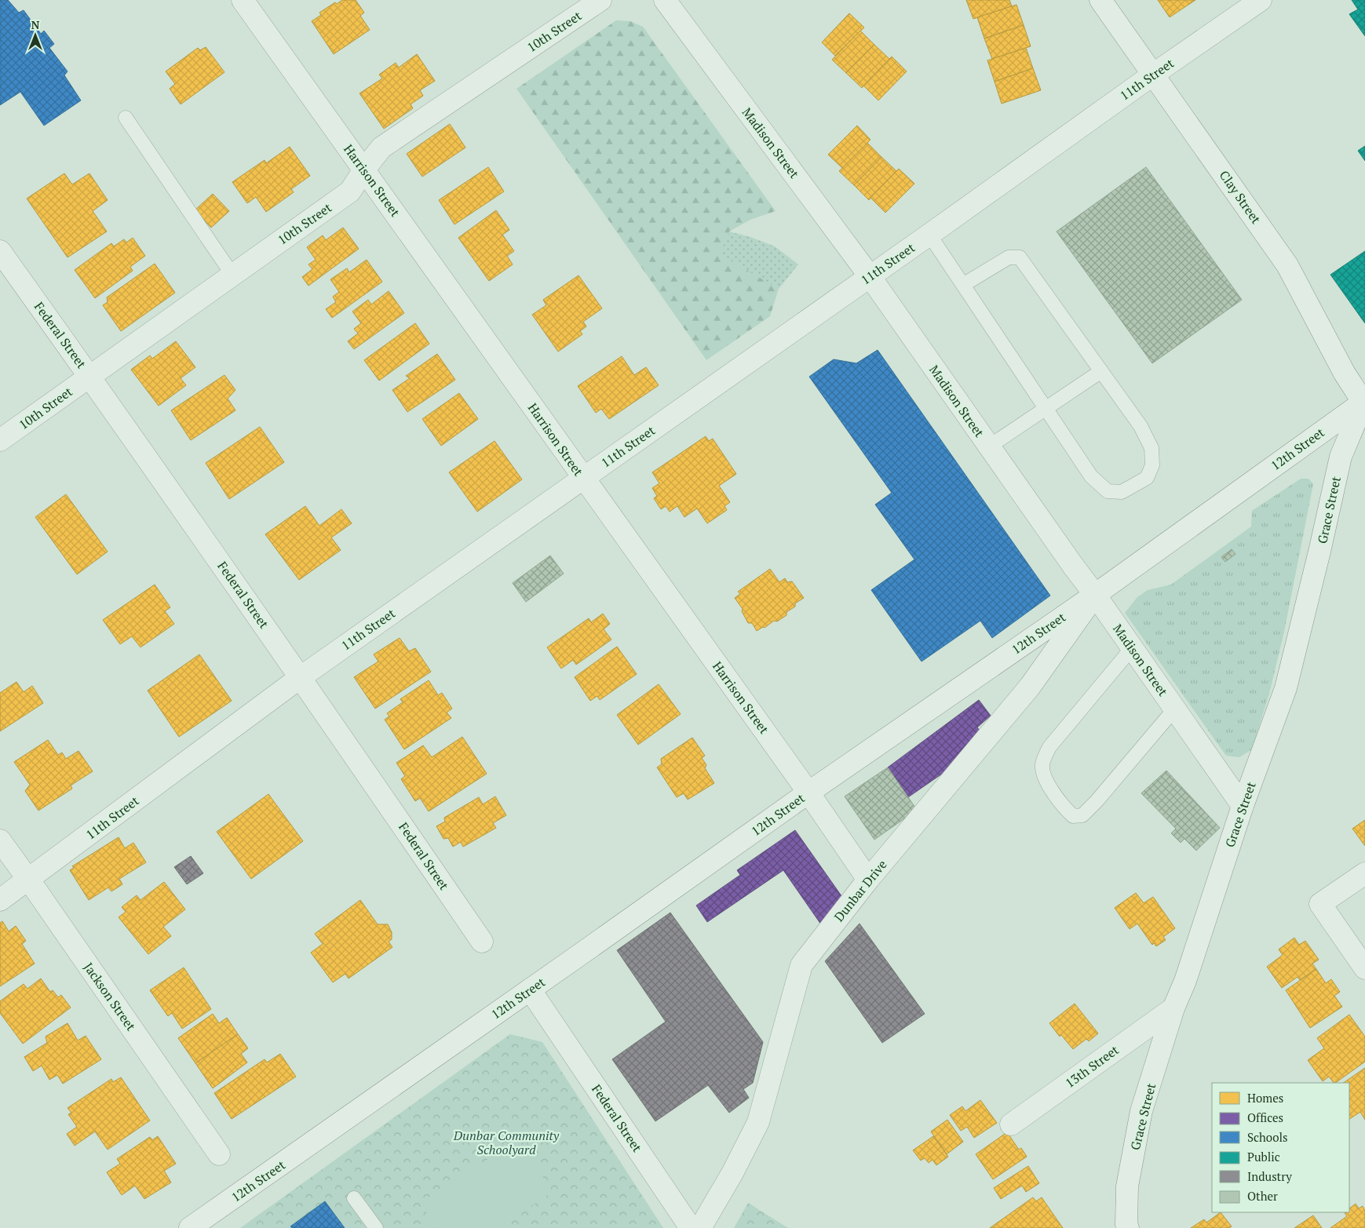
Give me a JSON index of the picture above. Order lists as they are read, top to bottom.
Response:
{
  "streets": {
    "street": [
      "10th Street",
      "11th Street",
      "Madison Street",
      "Harrison Street",
      "Clay Street",
      "Federal Street",
      "12th Street",
      "Grace Street",
      "Dunbar Drive",
      "Jackson Street",
      "13th Street"
    ]
  },
  "crossings": [
    ["10th Street", "Harrison Street"],
    ["10th Street", "Federal Street"],
    ["11th Street", "Madison Street"],
    ["11th Street", "Harrison Street"],
    ["11th Street", "Clay Street"],
    ["11th Street", "Federal Street"],
    ["11th Street", "Jackson Street"],
    ["Madison Street", "12th Street"],
    ["Madison Street", "Grace Street"],
    ["Madison Street", "Dunbar Drive"],
    ["Harrison Street", "12th Street"],
    ["Harrison Street", "Dunbar Drive"],
    ["Clay Street", "12th Street"],
    ["Clay Street", "Grace Street"],
    ["Federal Street", "12th Street"],
    ["12th Street", "Grace Street"],
    ["12th Street", "Dunbar Drive"],
    ["Grace Street", "13th Street"]
  ],
  "parks": ["Dunbar Community Schoolyard"],
  "legend": [
    "Homes",
    "Offices",
    "Schools",
    "Public",
    "Industry",
    "Other"
  ],
  "north": "top"
}
